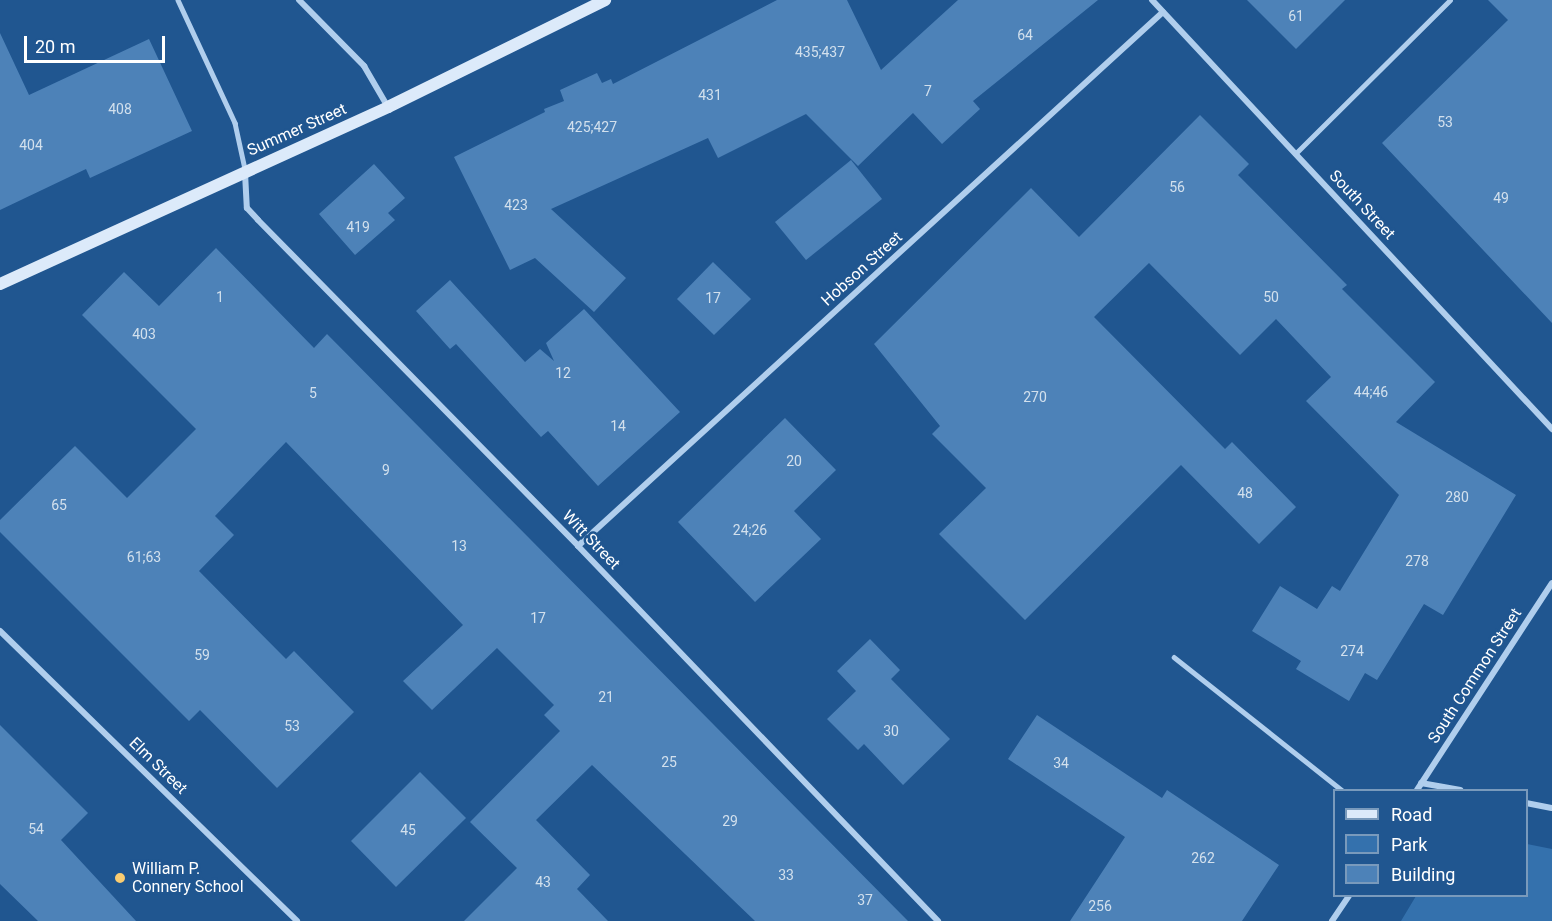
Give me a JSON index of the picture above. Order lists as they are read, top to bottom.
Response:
{
  "streets": {
    "main road": ["Summer Street"],
    "street": [
      "South Street",
      "Hobson Street",
      "Witt Street",
      "South Common Street",
      "Elm Street"
    ]
  },
  "crossings": [
    ["Summer Street", "Witt Street"],
    ["South Street", "Hobson Street"],
    ["Hobson Street", "Witt Street"]
  ],
  "places": ["William P. Connery School"],
  "house_numbers": [
    "61",
    "64",
    "435;437",
    "7",
    "431",
    "408",
    "53",
    "425;427",
    "404",
    "56",
    "49",
    "423",
    "419",
    "1",
    "50",
    "17",
    "403",
    "12",
    "44;46",
    "5",
    "270",
    "14",
    "20",
    "9",
    "48",
    "280",
    "65",
    "24;26",
    "13",
    "61;63",
    "278",
    "17",
    "274",
    "59",
    "21",
    "53",
    "30",
    "25",
    "34",
    "29",
    "54",
    "45",
    "262",
    "33",
    "43",
    "37",
    "256"
  ],
  "legend": ["Road", "Park", "Building"],
  "scale_bar": "20 m"
}
